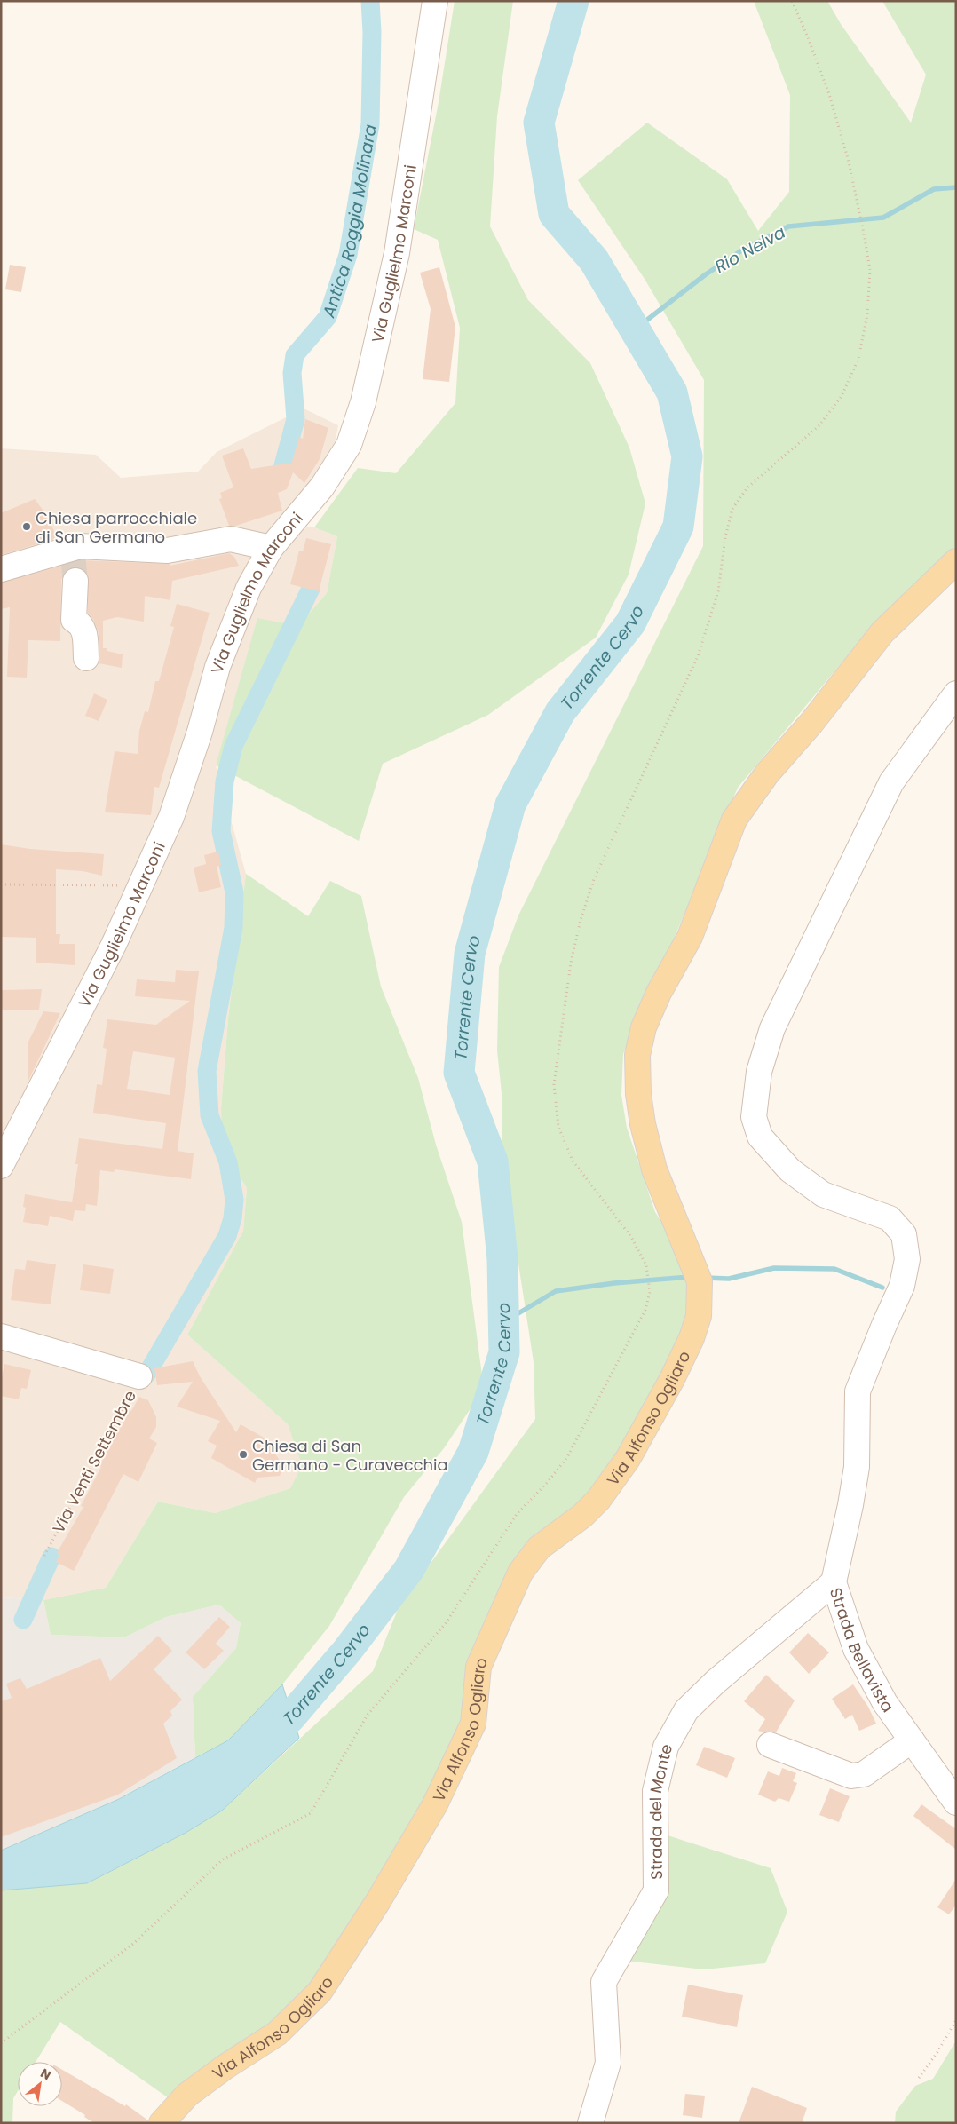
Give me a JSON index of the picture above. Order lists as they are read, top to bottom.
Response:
{
  "streets": {
    "main road": ["Via Alfonso Ogliaro"],
    "street": [
      "Via Guglielmo Marconi",
      "Via Venti Settembre",
      "Strada Bellavista",
      "Strada del Monte"
    ]
  },
  "crossings": [
    ["Strada Bellavista", "Strada del Monte"]
  ],
  "water": ["Antica Roggia Molinara", "Rio Nelva", "Torrente Cervo"],
  "places": ["Chiesa parrocchiale di San Germano", "Chiesa di San Germano - Curavecchia"],
  "north": "top right"
}
